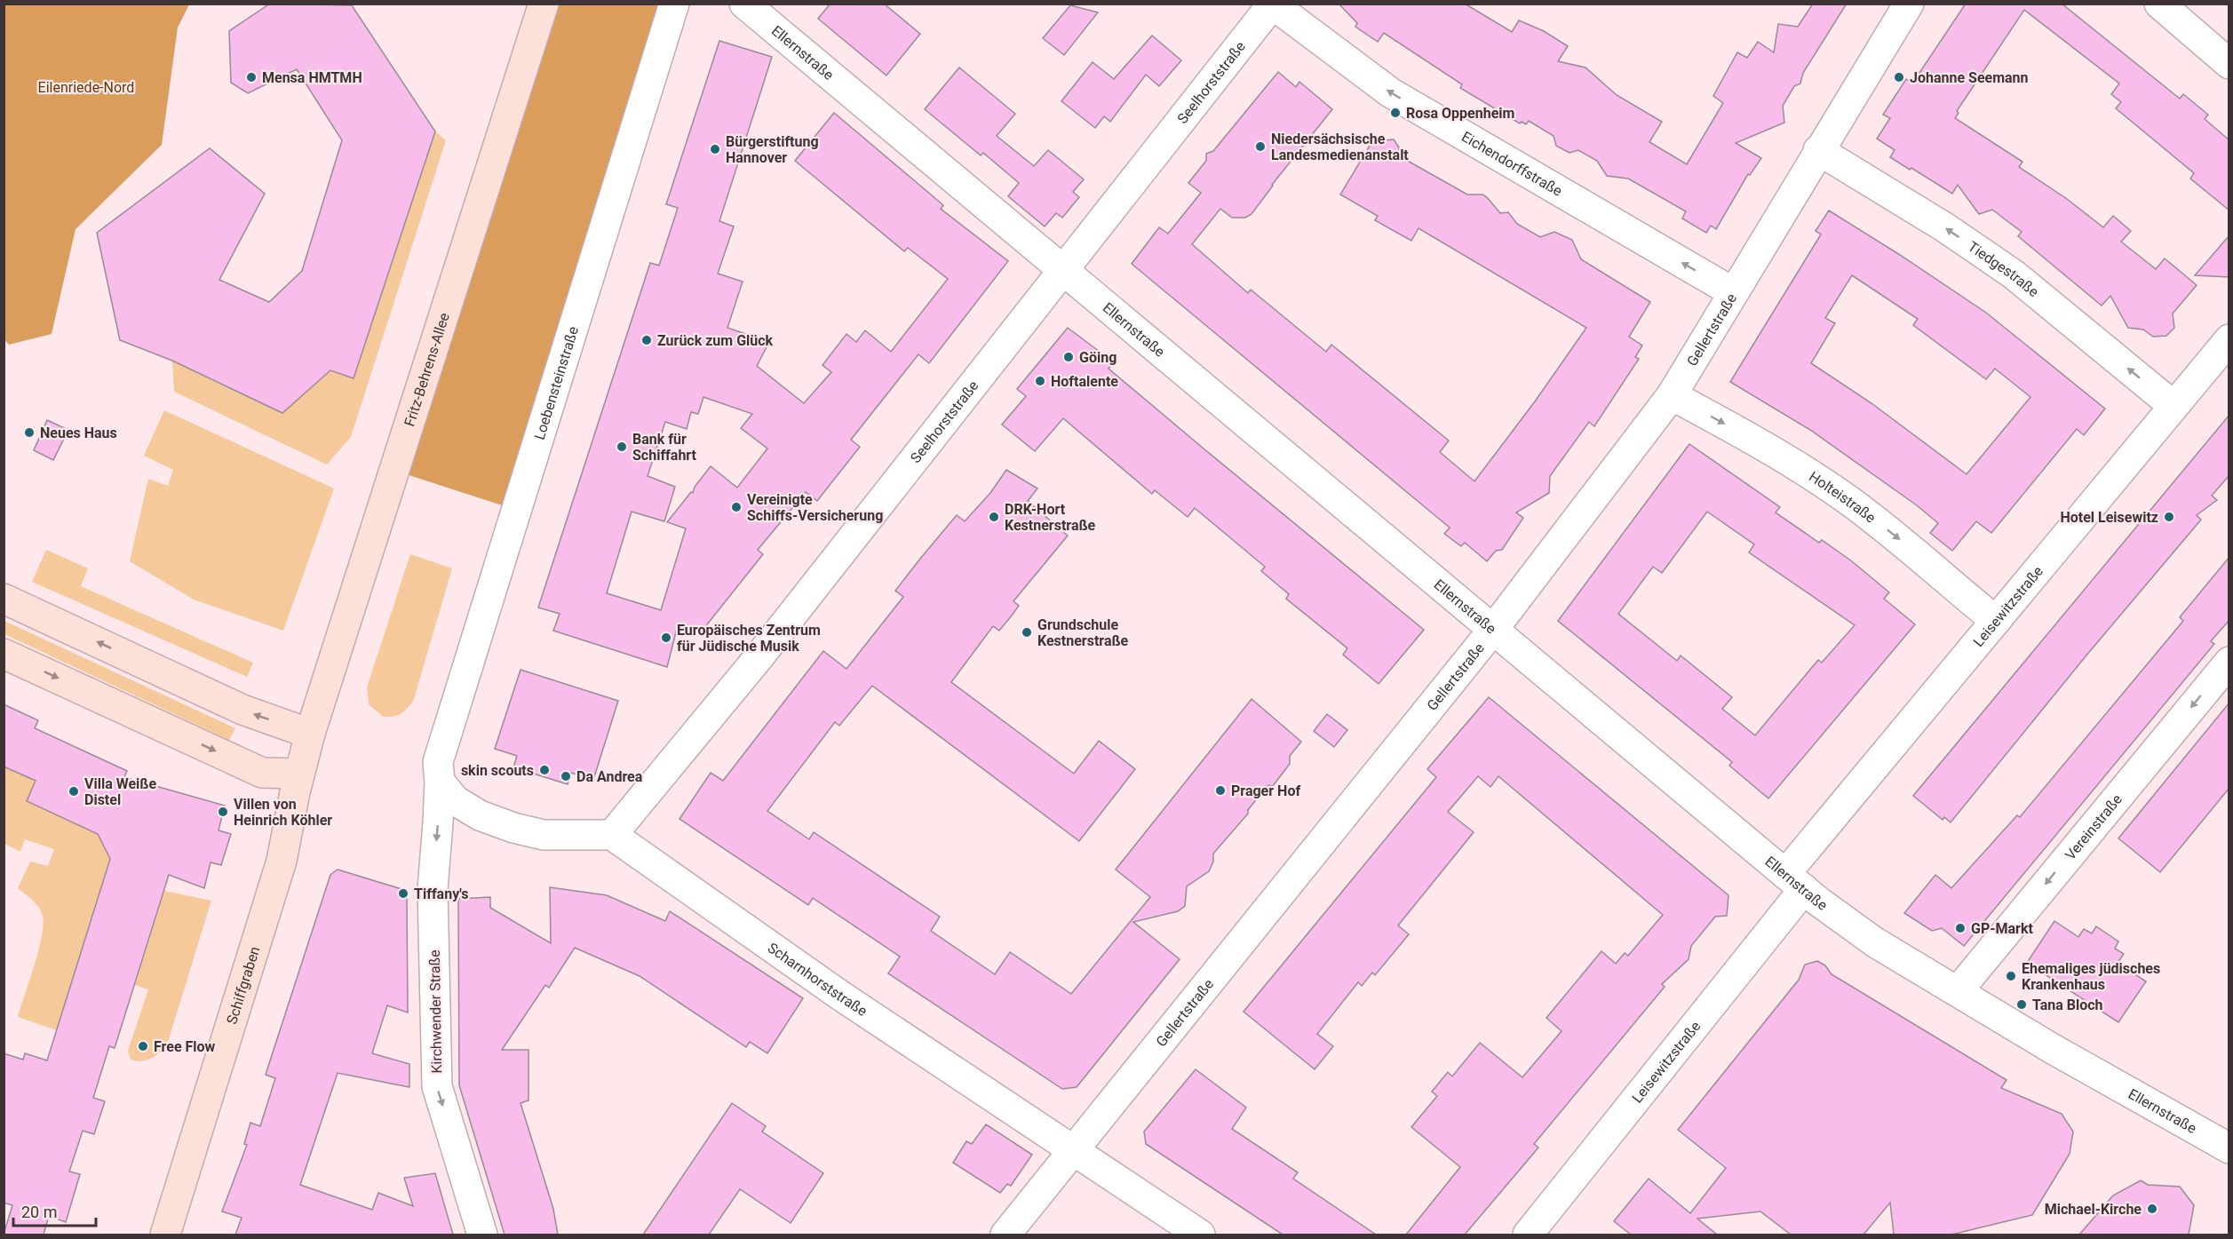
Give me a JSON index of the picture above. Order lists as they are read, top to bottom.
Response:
{
  "streets": {
    "street": [
      "Ellernstraße",
      "Seelhorststraße",
      "Eichendorffstraße",
      "Tiedgestraße",
      "Gellertstraße",
      "Fritz-Behrens-Allee",
      "Loebensteinstraße",
      "Holteistraße",
      "Leisewitzstraße",
      "Vereinstraße",
      "Scharnhorststraße",
      "Schiffgraben",
      "Kirchwender Straße"
    ]
  },
  "crossings": [
    ["Ellernstraße", "Seelhorststraße"],
    ["Ellernstraße", "Gellertstraße"],
    ["Ellernstraße", "Leisewitzstraße"],
    ["Ellernstraße", "Vereinstraße"],
    ["Seelhorststraße", "Eichendorffstraße"],
    ["Seelhorststraße", "Scharnhorststraße"],
    ["Eichendorffstraße", "Gellertstraße"],
    ["Tiedgestraße", "Gellertstraße"],
    ["Tiedgestraße", "Leisewitzstraße"],
    ["Gellertstraße", "Holteistraße"],
    ["Gellertstraße", "Scharnhorststraße"],
    ["Fritz-Behrens-Allee", "Schiffgraben"],
    ["Loebensteinstraße", "Kirchwender Straße"],
    ["Holteistraße", "Leisewitzstraße"]
  ],
  "one_way": [
    "Eichendorffstraße",
    "Tiedgestraße",
    "Holteistraße",
    "Vereinstraße",
    "Kirchwender Straße"
  ],
  "parks": ["Eilenriede-Nord"],
  "places": [
    "Mensa HMTMH",
    "Johanne Seemann",
    "Rosa Oppenheim",
    "Niedersächsische Landesmedienanstalt",
    "Bürgerstiftung Hannover",
    "Zurück zum Glück",
    "Göing",
    "Hoftalente",
    "Neues Haus",
    "Bank für Schiffahrt",
    "Vereinigte Schiffs-Versicherung",
    "DRK-Hort Kestnerstraße",
    "Hotel Leisewitz",
    "Grundschule Kestnerstraße",
    "Europäisches Zentrum für Jüdische Musik",
    "skin scouts",
    "Da Andrea",
    "Prager Hof",
    "Villa Weiße Distel",
    "Villen von Heinrich Köhler",
    "Tiffany's",
    "GP-Markt",
    "Ehemaliges jüdisches Krankenhaus",
    "Tana Bloch",
    "Free Flow",
    "Michael-Kirche"
  ],
  "scale_bar": "20 m"
}
